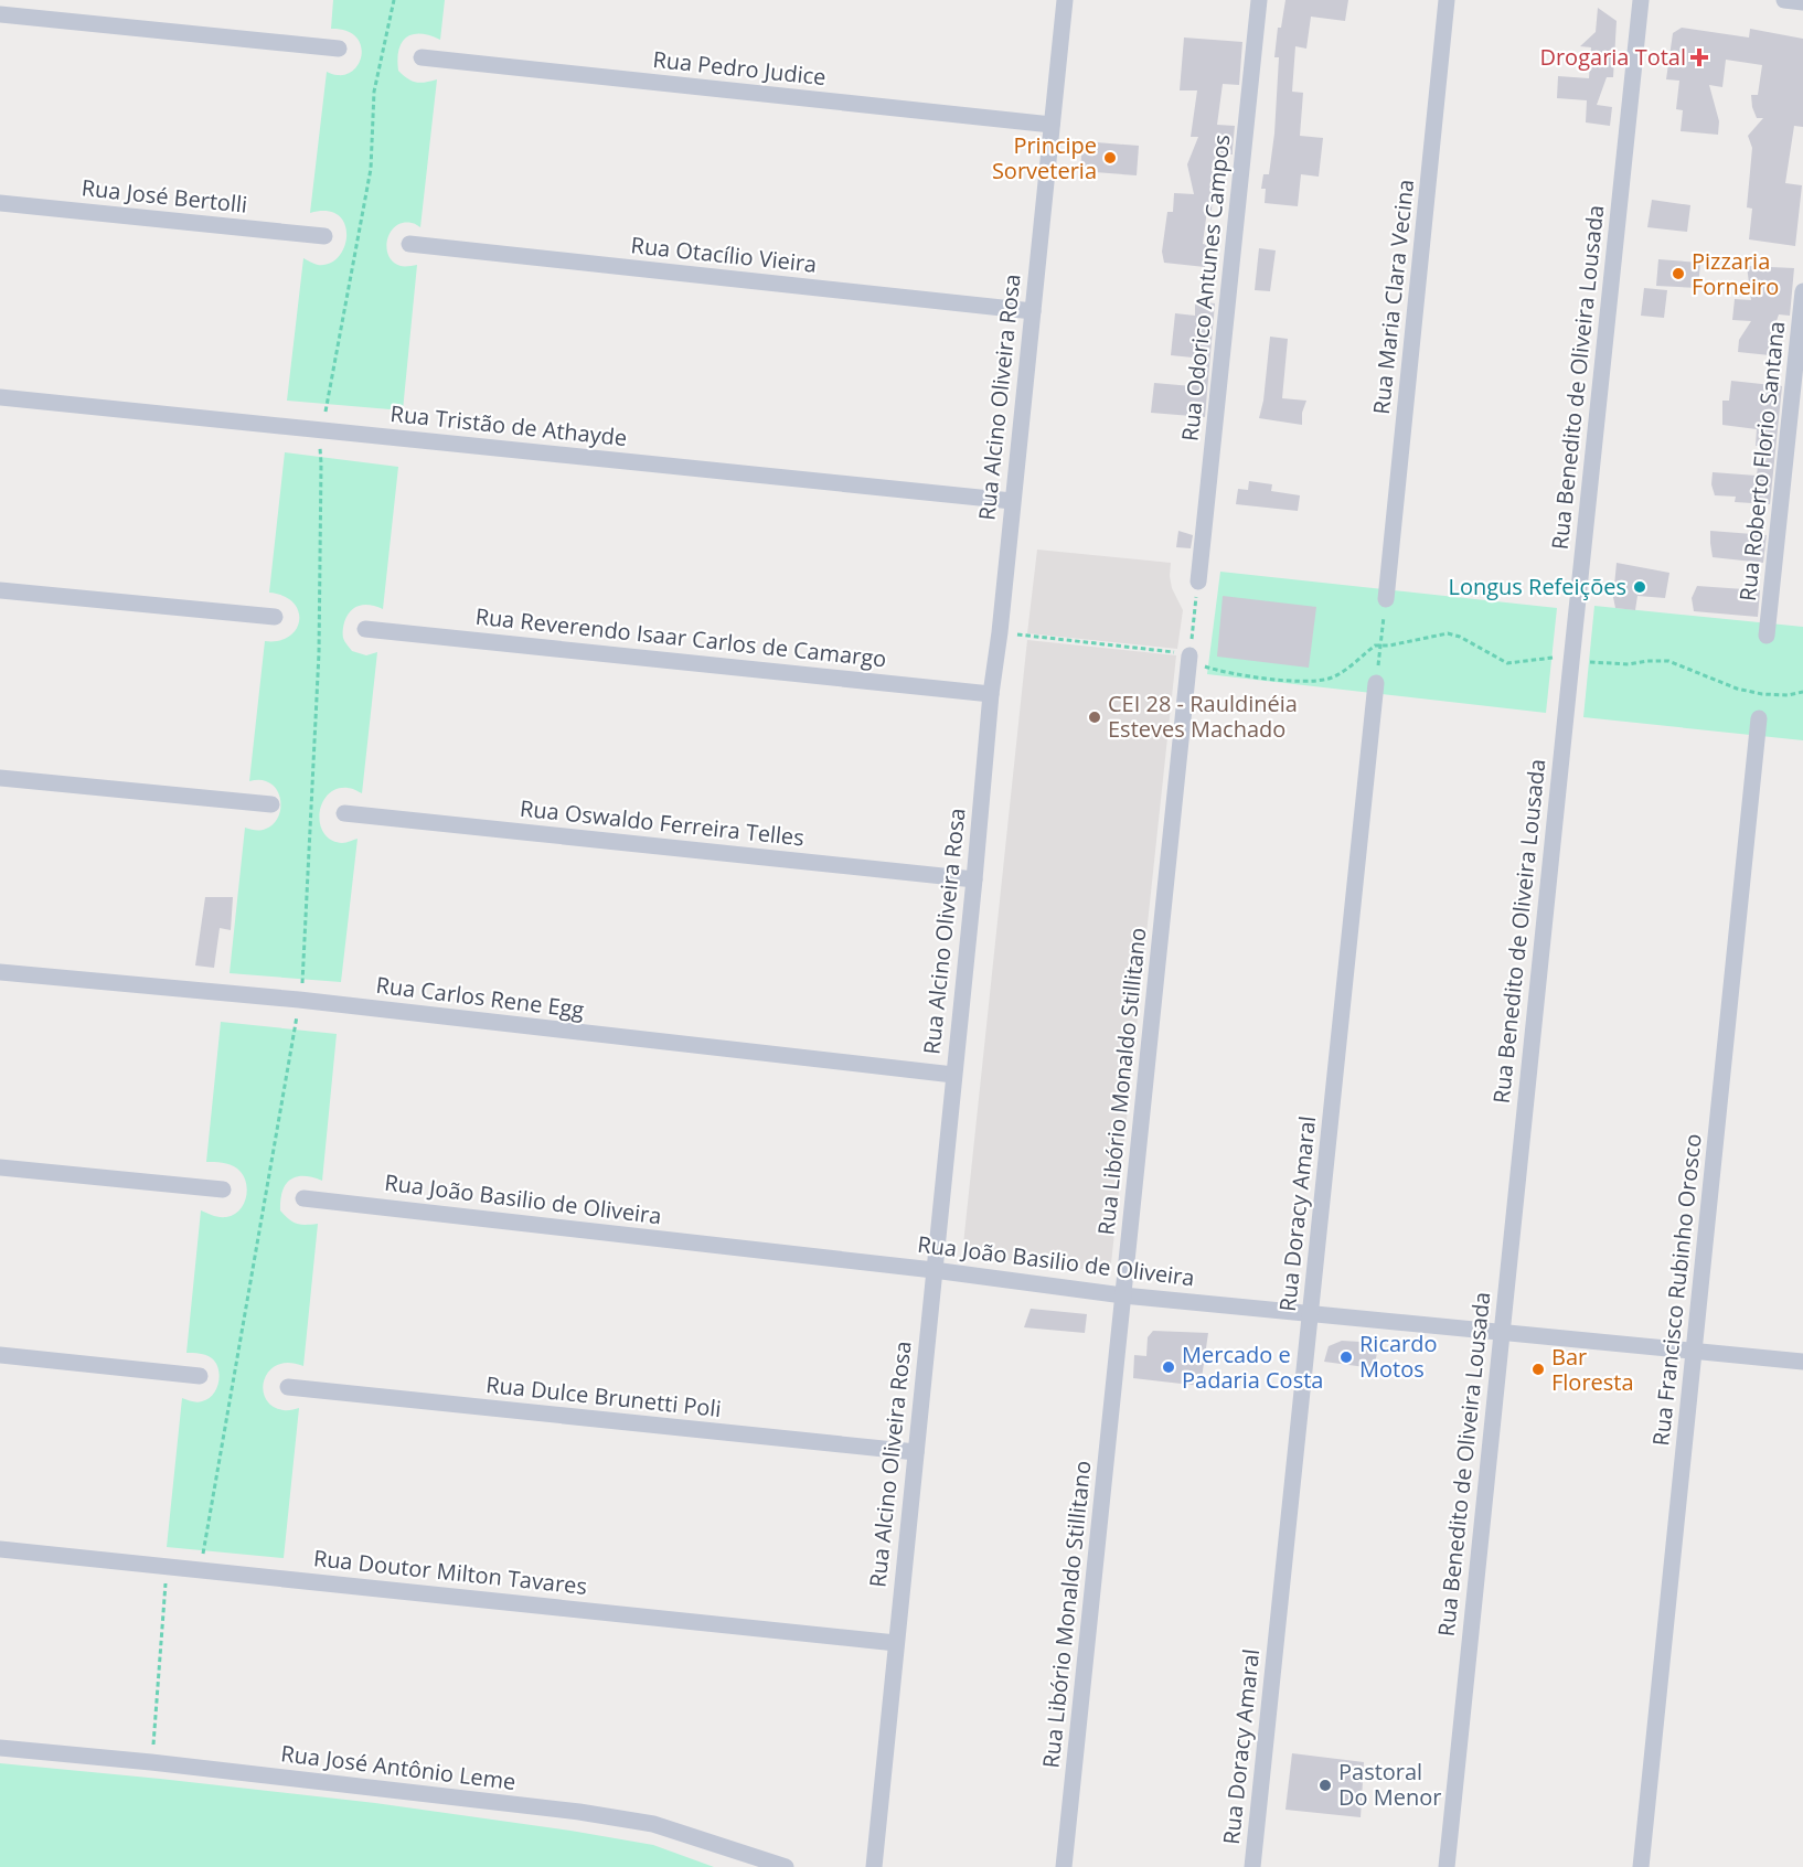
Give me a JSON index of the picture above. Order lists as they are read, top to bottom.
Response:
{
  "streets": {
    "street": [
      "Rua Pedro Judice",
      "Rua José Bertolli",
      "Rua Otacílio Vieira",
      "Rua Odorico Antunes Campos",
      "Rua Maria Clara Vecina",
      "Rua Benedito de Oliveira Lousada",
      "Rua Alcino Oliveira Rosa",
      "Rua Tristão de Athayde",
      "Rua Roberto Florio Santana",
      "Rua Reverendo Isaar Carlos de Camargo",
      "Rua Oswaldo Ferreira Telles",
      "Rua Carlos Rene Egg",
      "Rua Libório Monaldo Stillitano",
      "Rua João Basilio de Oliveira",
      "Rua Doracy Amaral",
      "Rua Francisco Rubinho Orosco",
      "Rua Dulce Brunetti Poli",
      "Rua Doutor Milton Tavares",
      "Rua José Antônio Leme"
    ]
  },
  "crossings": [
    ["Rua Pedro Judice", "Rua Alcino Oliveira Rosa"],
    ["Rua Otacílio Vieira", "Rua Alcino Oliveira Rosa"],
    ["Rua Benedito de Oliveira Lousada", "Rua João Basilio de Oliveira"],
    ["Rua Alcino Oliveira Rosa", "Rua Tristão de Athayde"],
    ["Rua Alcino Oliveira Rosa", "Rua Reverendo Isaar Carlos de Camargo"],
    ["Rua Alcino Oliveira Rosa", "Rua Oswaldo Ferreira Telles"],
    ["Rua Alcino Oliveira Rosa", "Rua Carlos Rene Egg"],
    ["Rua Alcino Oliveira Rosa", "Rua João Basilio de Oliveira"],
    ["Rua Alcino Oliveira Rosa", "Rua Dulce Brunetti Poli"],
    ["Rua Alcino Oliveira Rosa", "Rua Doutor Milton Tavares"],
    ["Rua Libório Monaldo Stillitano", "Rua João Basilio de Oliveira"],
    ["Rua João Basilio de Oliveira", "Rua Doracy Amaral"],
    ["Rua João Basilio de Oliveira", "Rua Francisco Rubinho Orosco"]
  ],
  "places": {
    "health": ["Drogaria Total"],
    "other": [
      "Principe Sorveteria",
      "Pizzaria Forneiro",
      "Longus Refeições",
      "CEI 28 - Rauldinéia Esteves Machado",
      "Ricardo Motos",
      "Mercado e Padaria Costa",
      "Bar Floresta",
      "Pastoral Do Menor"
    ]
  }
}
